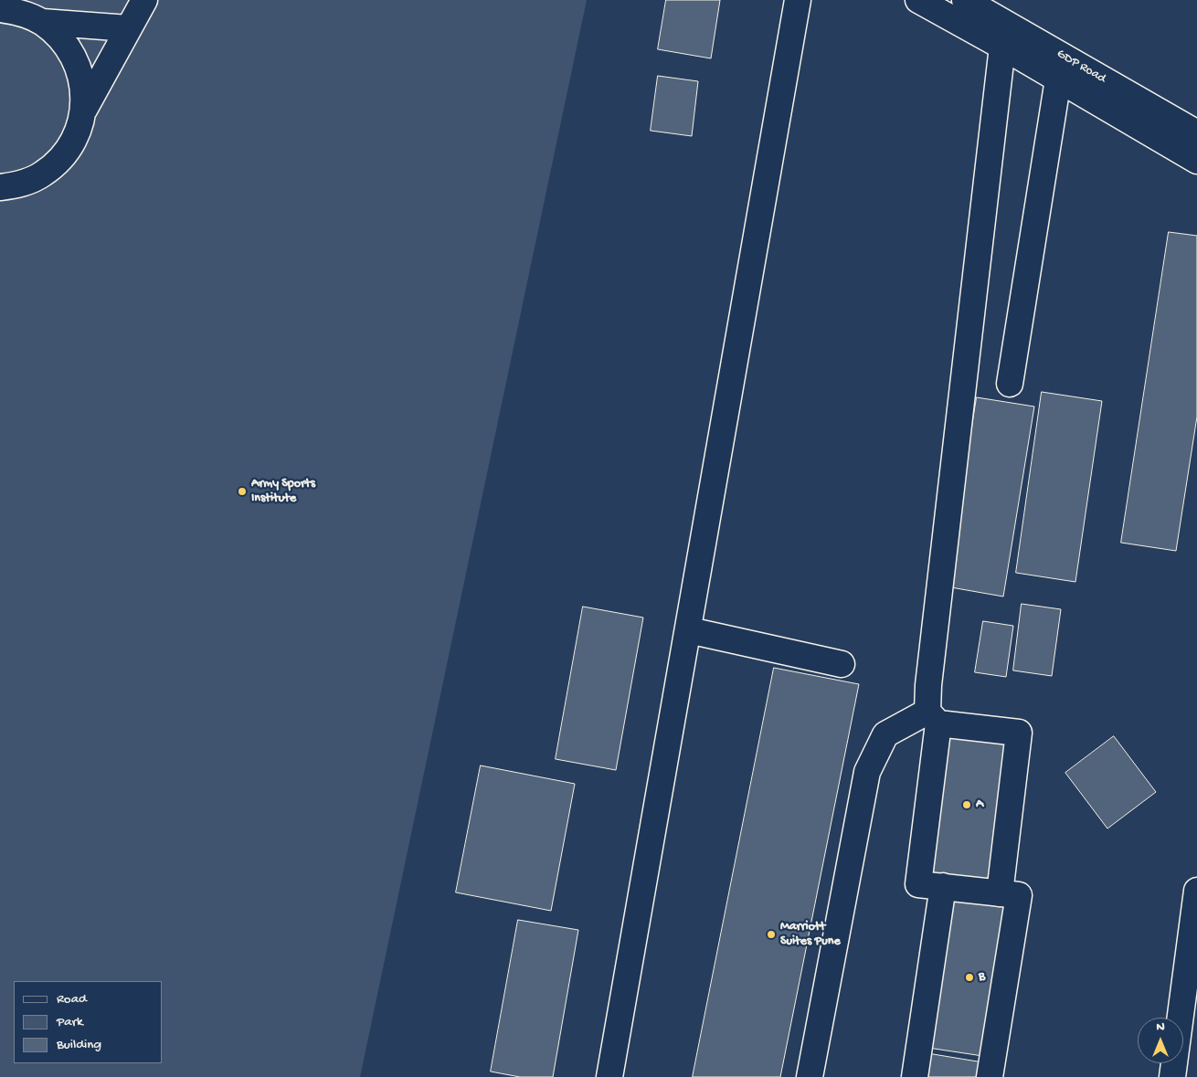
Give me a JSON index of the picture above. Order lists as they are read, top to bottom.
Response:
{
  "streets": {
    "street": ["GDP Road"]
  },
  "places": [
    "Army Sports Institute",
    "A",
    "Marriott Suites Pune",
    "B"
  ],
  "legend": ["Road", "Park", "Building"],
  "north": "top"
}
